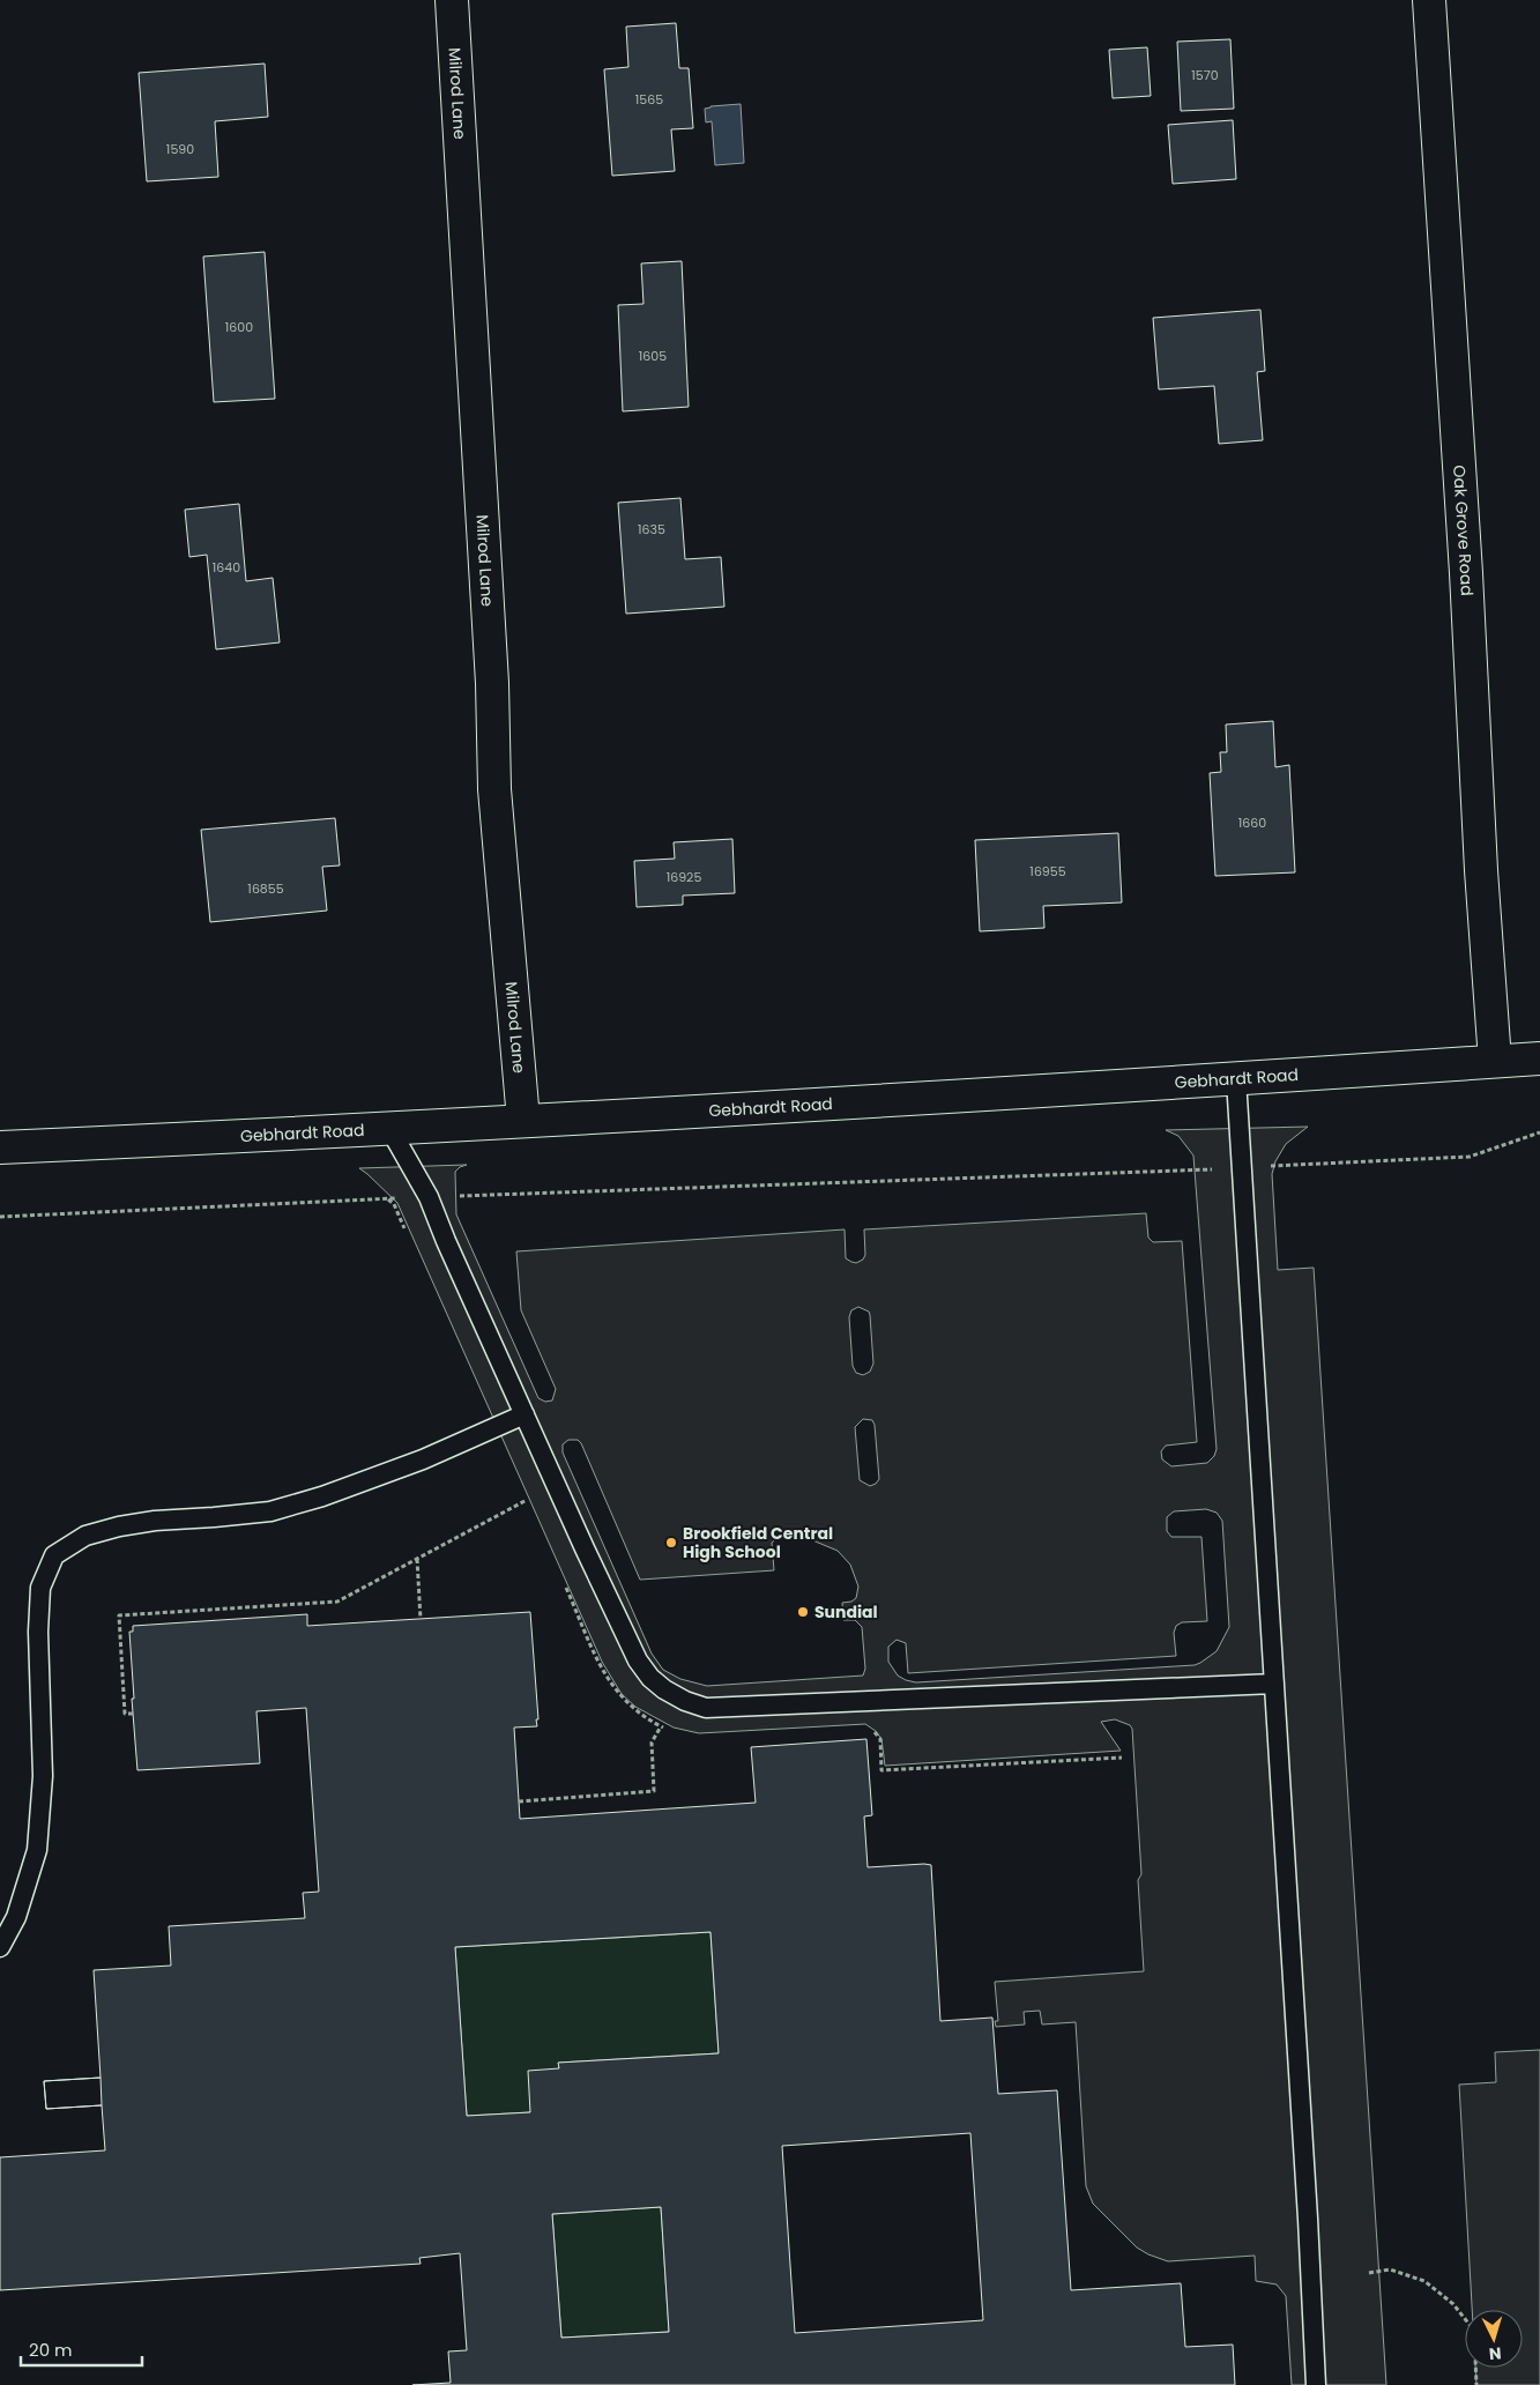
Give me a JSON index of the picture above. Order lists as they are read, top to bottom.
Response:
{
  "streets": {
    "street": ["Milrod Lane", "Oak Grove Road", "Gebhardt Road"]
  },
  "crossings": [
    ["Milrod Lane", "Gebhardt Road"],
    ["Oak Grove Road", "Gebhardt Road"]
  ],
  "places": ["Brookfield Central High School", "Sundial"],
  "house_numbers": [
    "1570",
    "1565",
    "1590",
    "1600",
    "1605",
    "1635",
    "1640",
    "1660",
    "16955",
    "16925",
    "16855"
  ],
  "scale_bar": "20 m",
  "north": "bottom"
}
